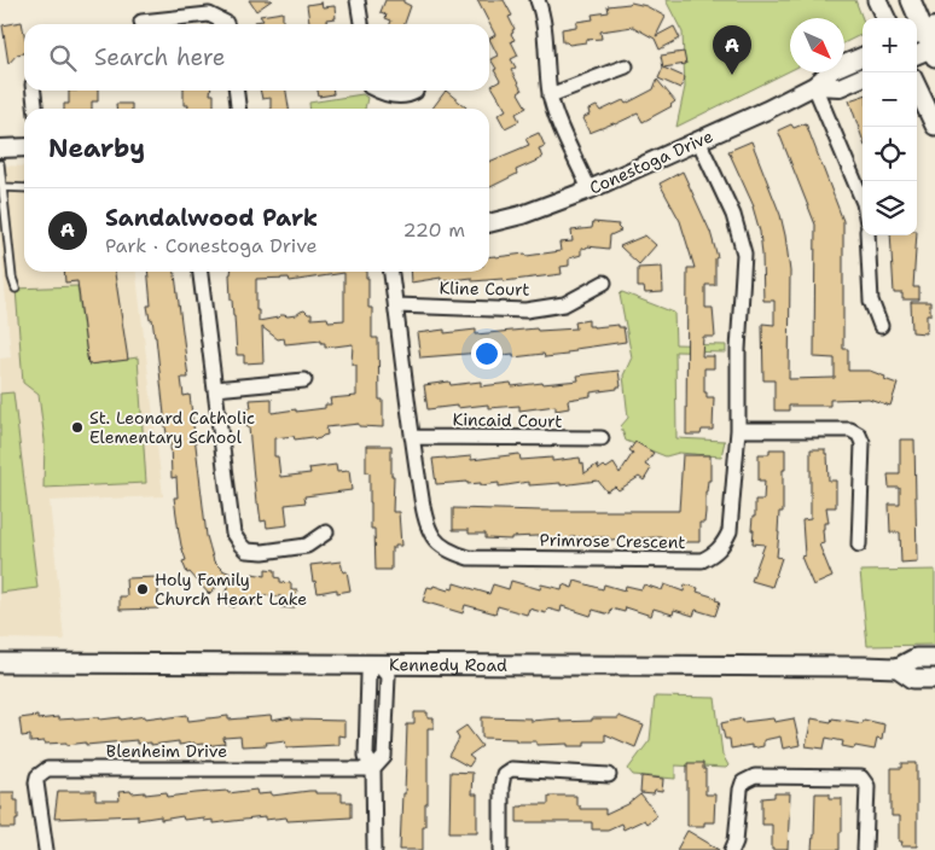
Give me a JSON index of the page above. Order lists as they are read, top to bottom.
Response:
{
  "streets": {
    "main road": ["Kennedy Road"],
    "street": [
      "Conestoga Drive",
      "Kline Court",
      "Kincaid Court",
      "Primrose Crescent",
      "Blenheim Drive"
    ]
  },
  "crossings": [
    ["Conestoga Drive", "Primrose Crescent"],
    ["Kline Court", "Primrose Crescent"],
    ["Kincaid Court", "Primrose Crescent"]
  ],
  "places": ["St. Leonard Catholic Elementary School", "Holy Family Church Heart Lake"],
  "north": "bottom right",
  "page": {
    "map_buttons": ["+", "−"],
    "search": "Search here",
    "pins": "A",
    "heading": "Nearby",
    "list": [
      {
        "mark": "A",
        "name": "Sandalwood Park",
        "note": "Park · Conestoga Drive",
        "value": "220 m"
      }
    ]
  }
}
